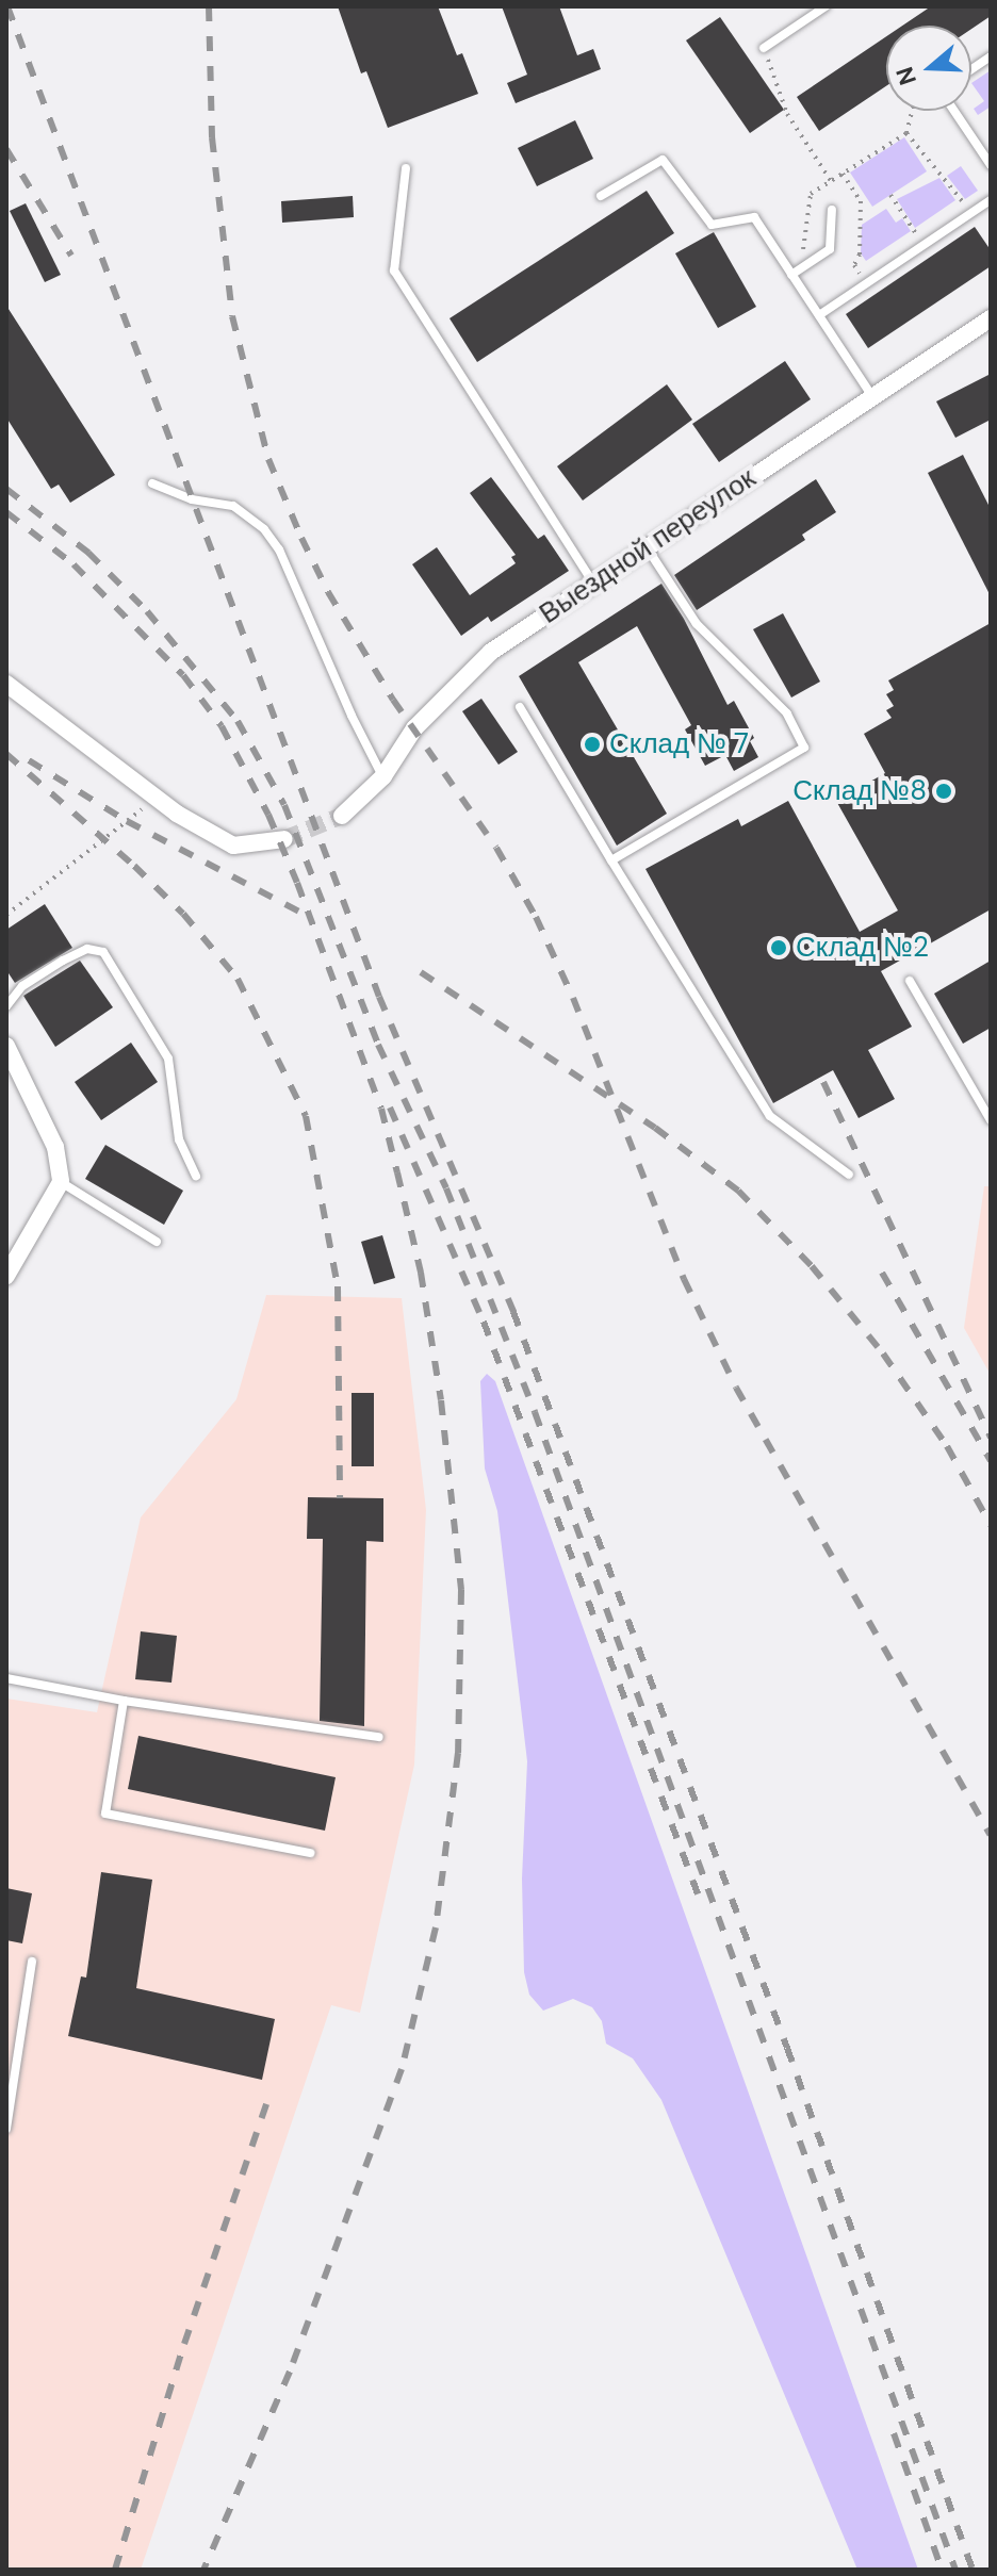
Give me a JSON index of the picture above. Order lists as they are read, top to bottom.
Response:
{
  "streets": {
    "street": ["Выездной переулок"]
  },
  "places": ["Склад № 7", "Склад №8", "Склад №2"],
  "north": "left"
}
